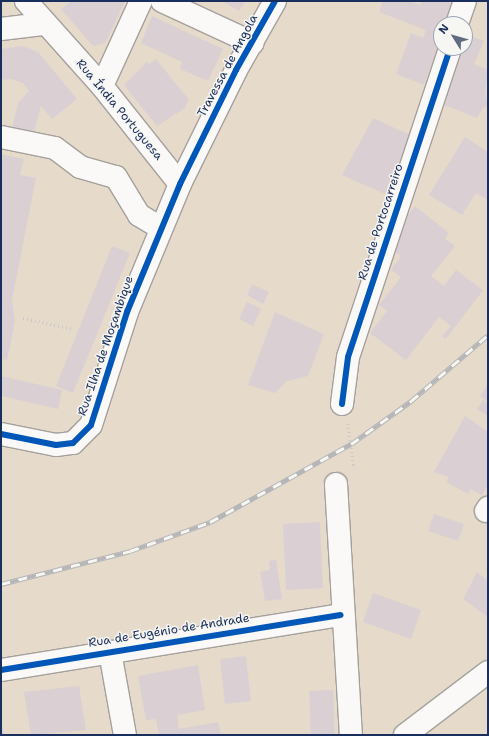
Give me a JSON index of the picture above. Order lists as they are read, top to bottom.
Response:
{
  "streets": {
    "street": [
      "Travessa de Angola",
      "Rua Índia Portuguesa",
      "Rua de Portocarreiro",
      "Rua Ilha de Moçambique",
      "Rua de Eugénio de Andrade"
    ]
  },
  "crossings": [
    ["Travessa de Angola", "Rua Índia Portuguesa"],
    ["Travessa de Angola", "Rua Ilha de Moçambique"],
    ["Rua Índia Portuguesa", "Rua Ilha de Moçambique"]
  ],
  "north": "top left"
}
